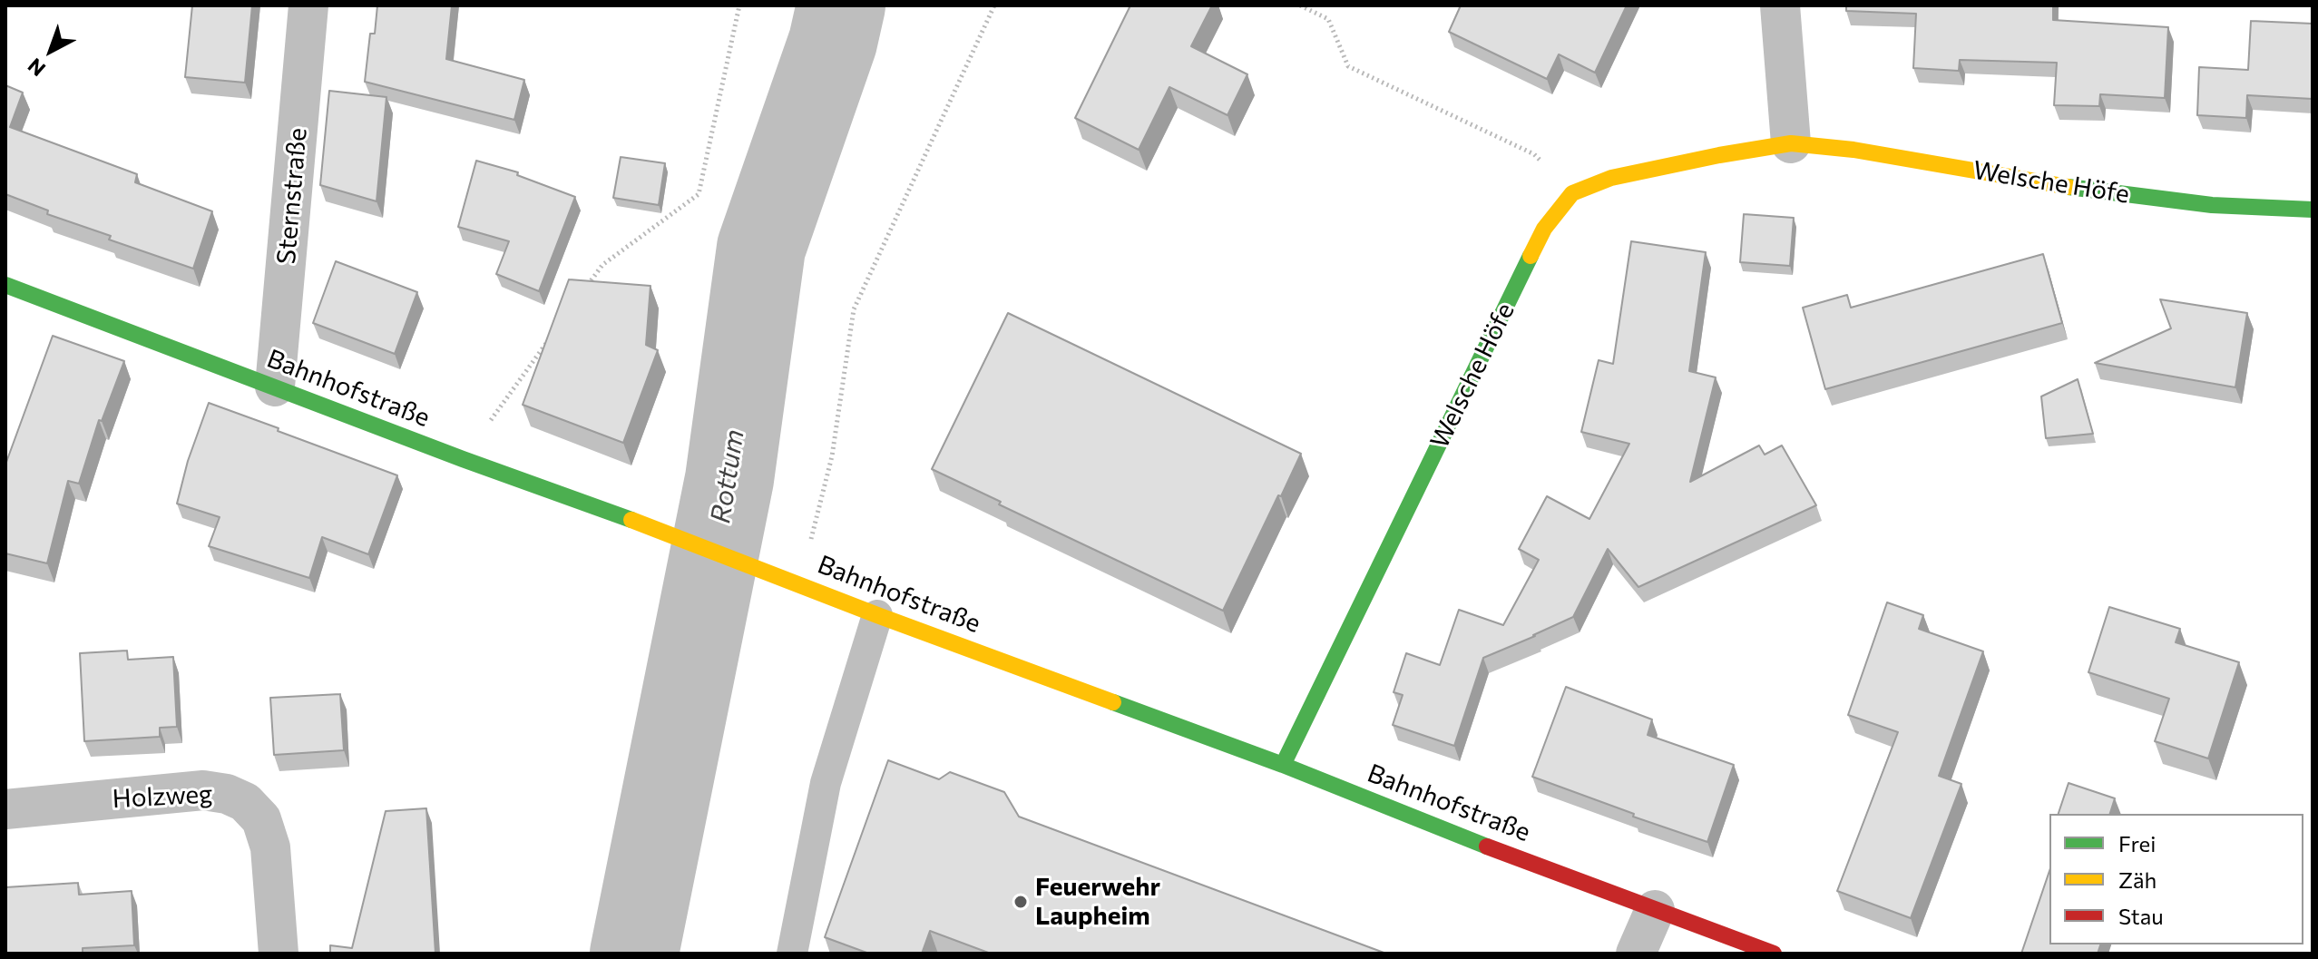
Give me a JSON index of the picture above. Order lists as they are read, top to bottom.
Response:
{
  "streets": {
    "main road": ["Welsche Höfe", "Bahnhofstraße"],
    "street": ["Sternstraße", "Holzweg"]
  },
  "crossings": [
    ["Welsche Höfe", "Bahnhofstraße"],
    ["Sternstraße", "Bahnhofstraße"]
  ],
  "water": ["Rottum"],
  "places": ["Feuerwehr Laupheim"],
  "legend": ["Frei", "Zäh", "Stau"],
  "north": "bottom left"
}
